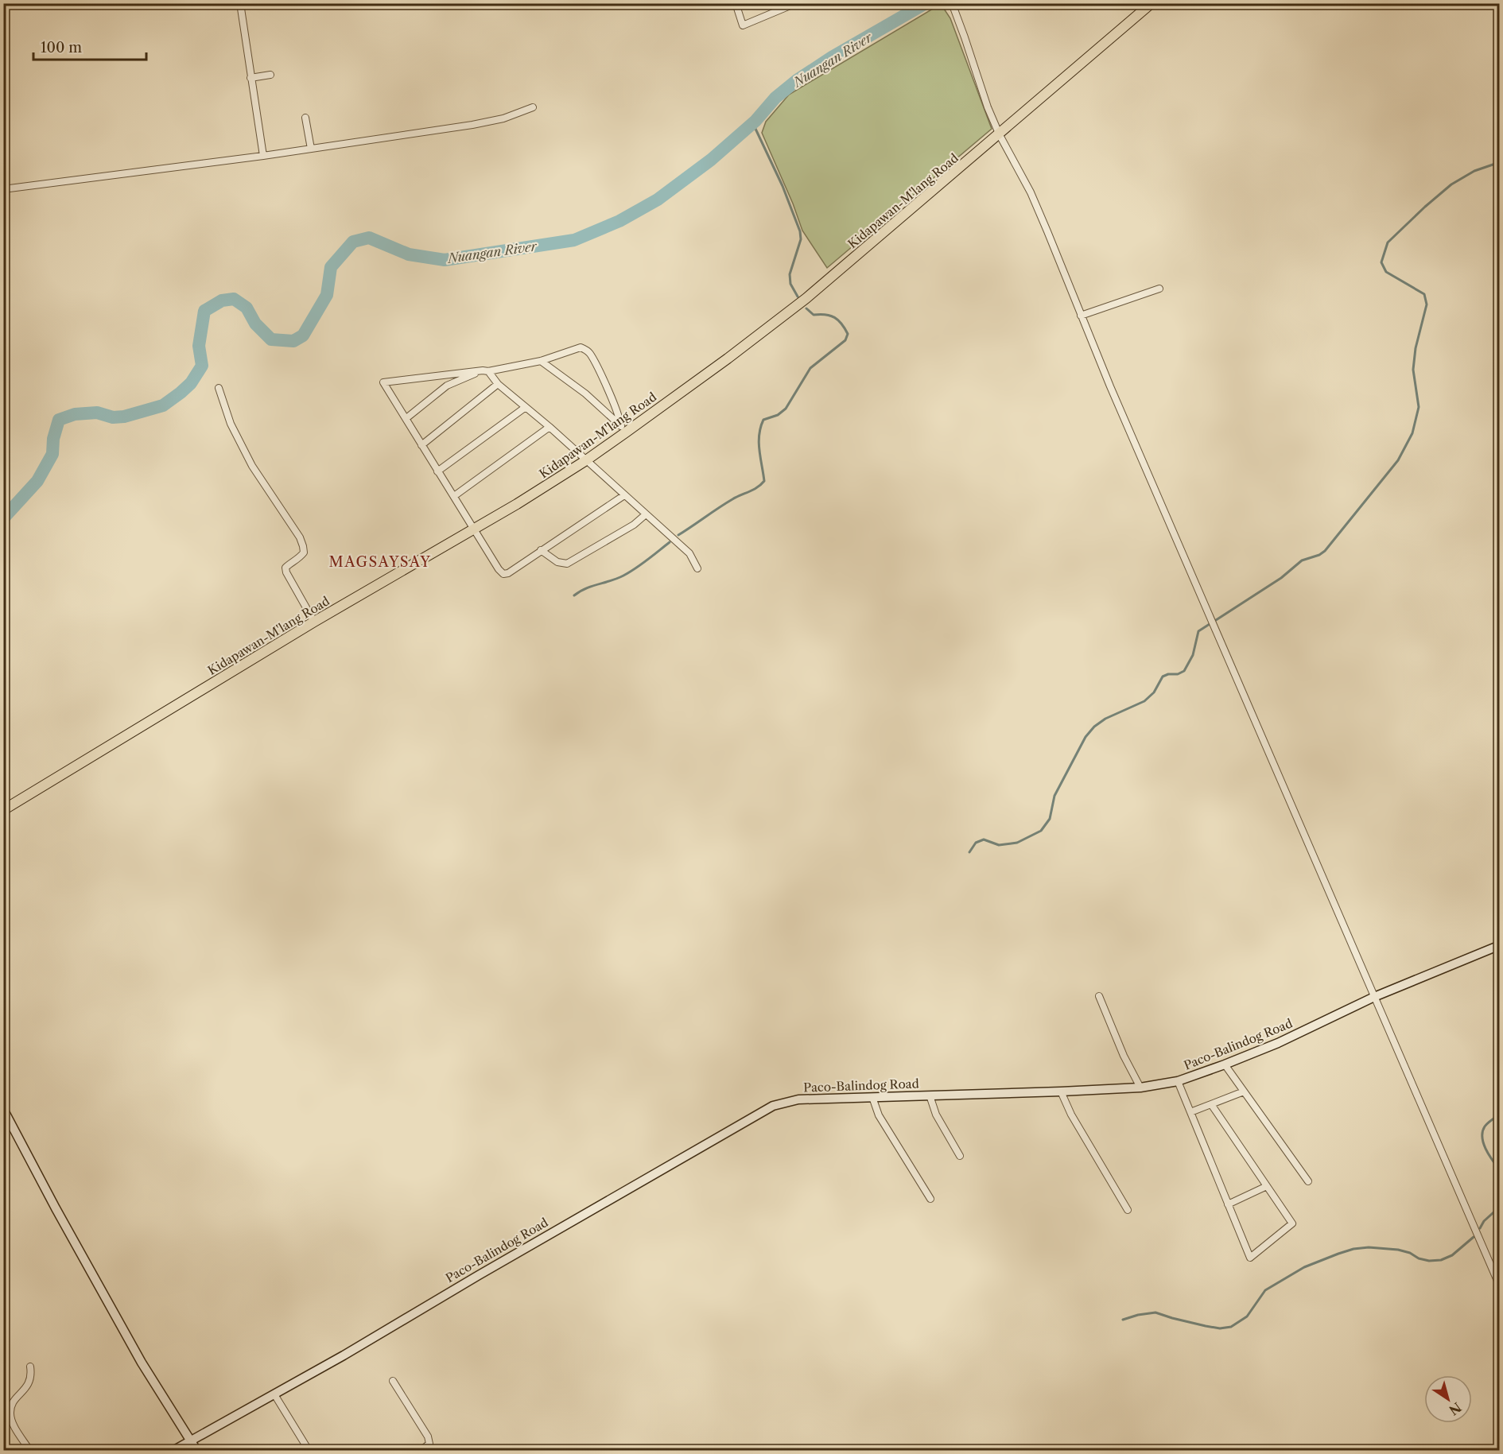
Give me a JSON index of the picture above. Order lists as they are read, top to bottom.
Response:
{
  "streets": {
    "main road": ["Kidapawan-M'lang Road"],
    "street": ["Paco-Balindog Road"]
  },
  "districts": ["MAGSAYSAY"],
  "water": ["Nuangan River"],
  "scale_bar": "100 m",
  "north": "bottom right"
}
